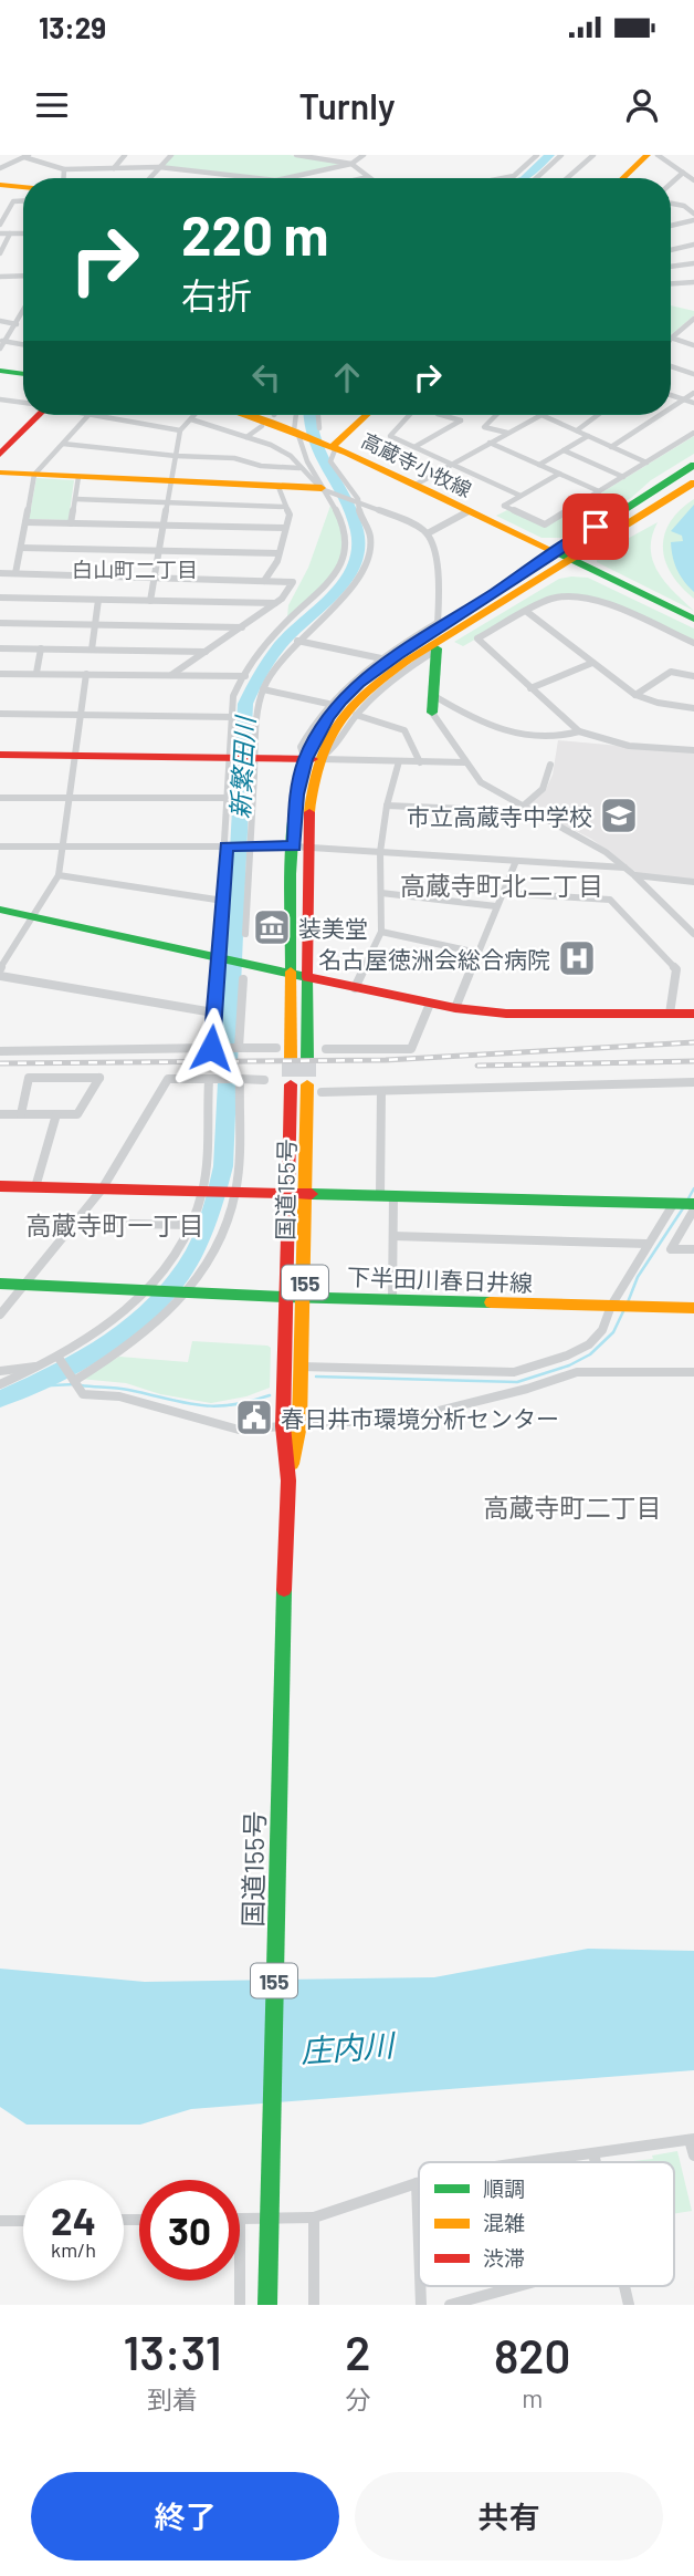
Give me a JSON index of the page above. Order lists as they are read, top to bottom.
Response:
{
  "streets": {
    "main road": [
      "高蔵寺小牧線",
      "国道155号",
      "下半田川春日井線",
      "155"
    ]
  },
  "crossings": [
    ["国道155号", "下半田川春日井線"]
  ],
  "districts": [
    "白山町二丁目",
    "高蔵寺町北二丁目",
    "高蔵寺町一丁目",
    "高蔵寺町二丁目"
  ],
  "water": ["新繁田川", "庄内川"],
  "places": {
    "school or university": ["市立高蔵寺中学校"],
    "museum": ["装美堂"],
    "hospital": ["名古屋徳洲会総合病院"],
    "public building": ["春日井市環境分析センター"]
  },
  "legend": ["順調", "混雑", "渋滞"],
  "page": {
    "status": "13:29",
    "header": "Turnly",
    "turn": ["220 m", "右折"],
    "speed": "24 km/h",
    "limit": "30",
    "eta": [
      "13:31",
      "到着",
      "2",
      "分",
      "820",
      "m"
    ],
    "buttons": ["終了", "共有"]
  }
}
